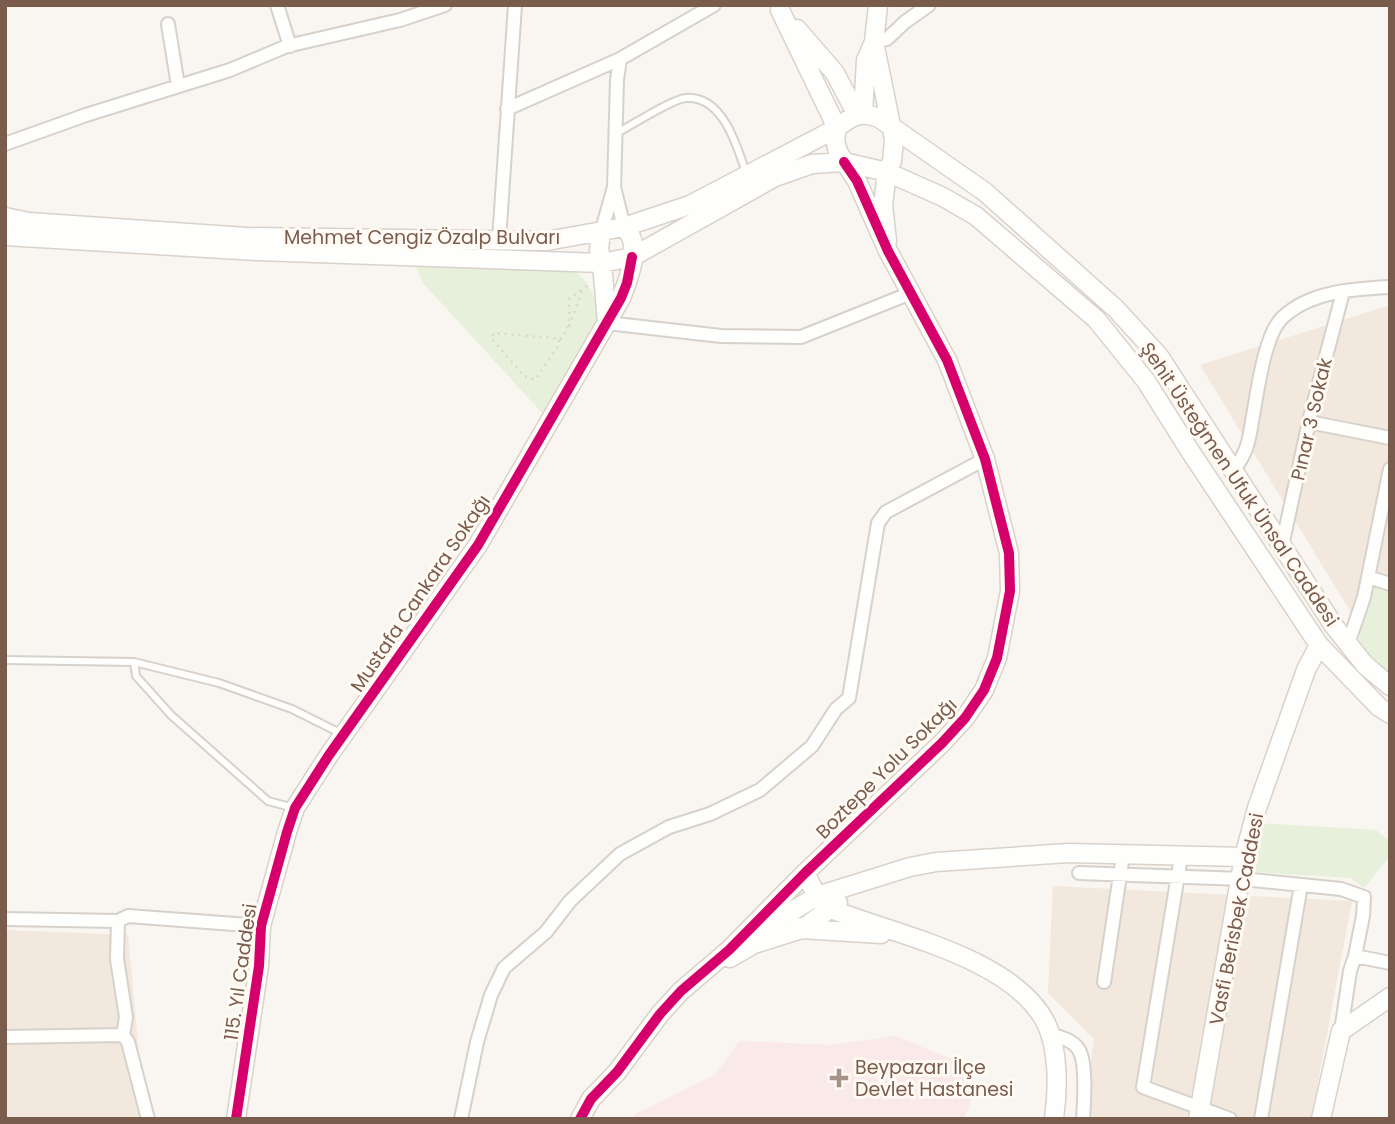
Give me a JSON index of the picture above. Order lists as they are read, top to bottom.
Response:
{
  "streets": {
    "street": [
      "Mehmet Cengiz Özalp Bulvarı",
      "Pınar 3 Sokak",
      "Şehit Üsteğmen Ufuk Ünsal Caddesi",
      "Mustafa Cankara Sokağı",
      "Boztepe Yolu Sokağı",
      "Vasfi Berisbek Caddesi",
      "115. Yıl Caddesi"
    ]
  },
  "crossings": [
    ["Mehmet Cengiz Özalp Bulvarı", "Şehit Üsteğmen Ufuk Ünsal Caddesi"],
    ["Mehmet Cengiz Özalp Bulvarı", "Mustafa Cankara Sokağı"],
    ["Mehmet Cengiz Özalp Bulvarı", "Boztepe Yolu Sokağı"],
    ["Pınar 3 Sokak", "Şehit Üsteğmen Ufuk Ünsal Caddesi"],
    ["Şehit Üsteğmen Ufuk Ünsal Caddesi", "Boztepe Yolu Sokağı"],
    ["Şehit Üsteğmen Ufuk Ünsal Caddesi", "Vasfi Berisbek Caddesi"],
    ["Mustafa Cankara Sokağı", "115. Yıl Caddesi"]
  ],
  "places": {
    "health": ["Beypazarı İlçe Devlet Hastanesi"]
  }
}
